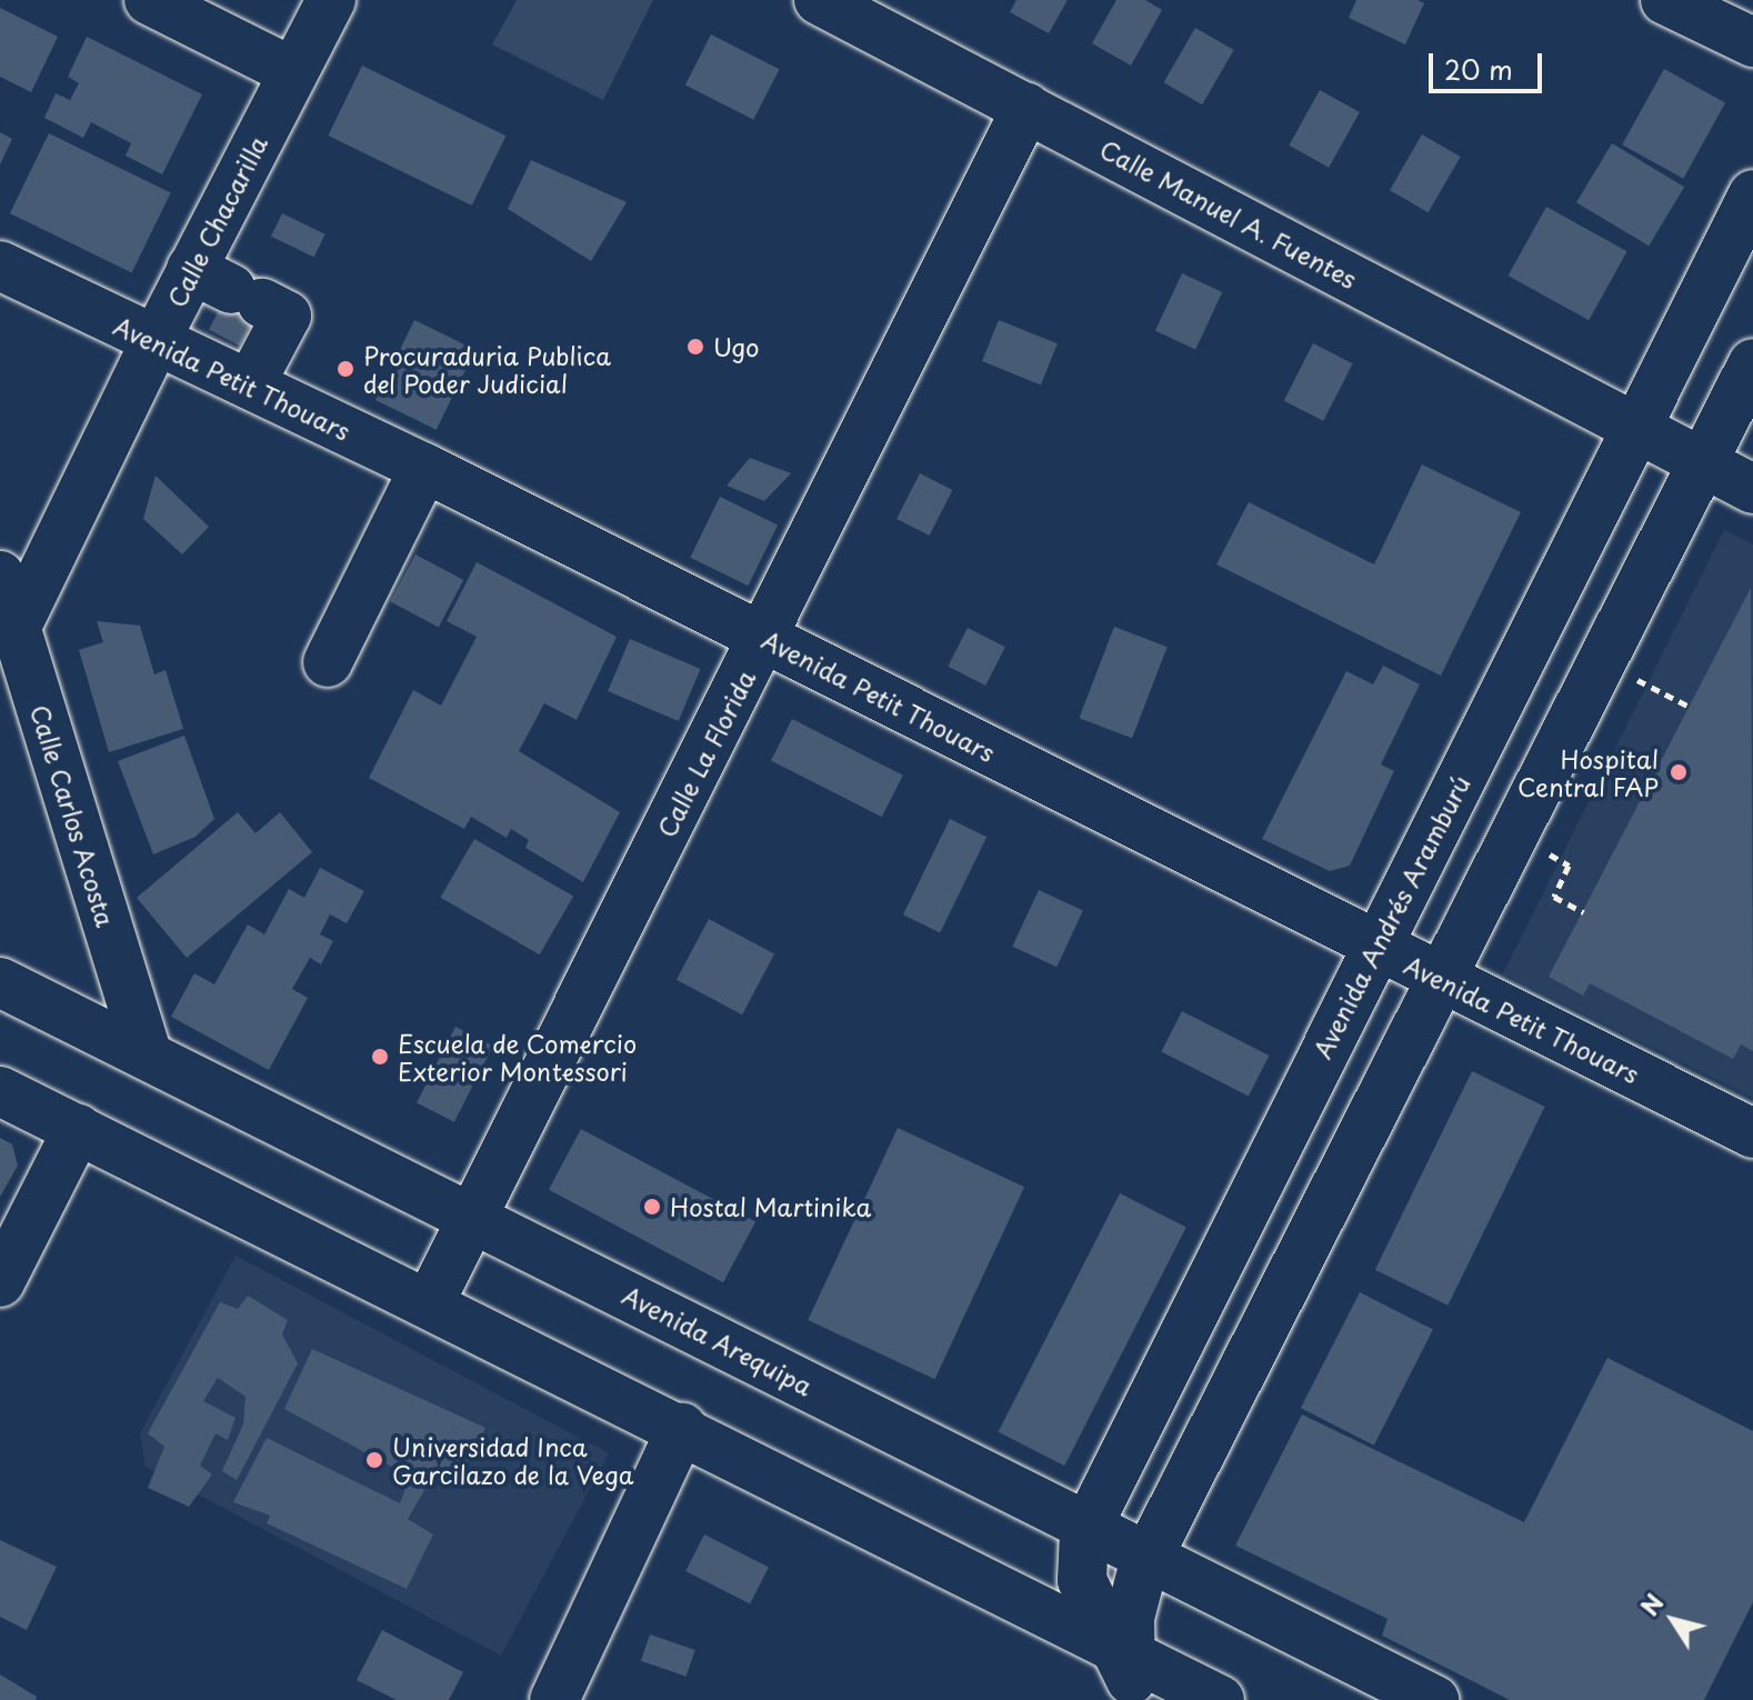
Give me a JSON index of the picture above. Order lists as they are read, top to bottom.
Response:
{
  "streets": {
    "main road": [
      "Calle Manuel A. Fuentes",
      "Calle Chacarilla",
      "Avenida Petit Thouars",
      "Calle La Florida",
      "Calle Carlos Acosta",
      "Avenida Andrés Aramburú",
      "Avenida Arequipa"
    ]
  },
  "crossings": [
    ["Calle Manuel A. Fuentes", "Calle La Florida"],
    ["Calle Manuel A. Fuentes", "Avenida Andrés Aramburú"],
    ["Calle Chacarilla", "Avenida Petit Thouars"],
    ["Calle Chacarilla", "Calle Carlos Acosta"],
    ["Avenida Petit Thouars", "Calle La Florida"],
    ["Avenida Petit Thouars", "Avenida Andrés Aramburú"],
    ["Calle La Florida", "Avenida Arequipa"],
    ["Calle Carlos Acosta", "Avenida Arequipa"],
    ["Avenida Andrés Aramburú", "Avenida Arequipa"]
  ],
  "places": [
    "Ugo",
    "Procuraduria Publica del Poder Judicial",
    "Hospital Central FAP",
    "Escuela de Comercio Exterior Montessori",
    "Hostal Martinika",
    "Universidad Inca Garcilazo de la Vega"
  ],
  "scale_bar": "20 m",
  "north": "top left"
}
